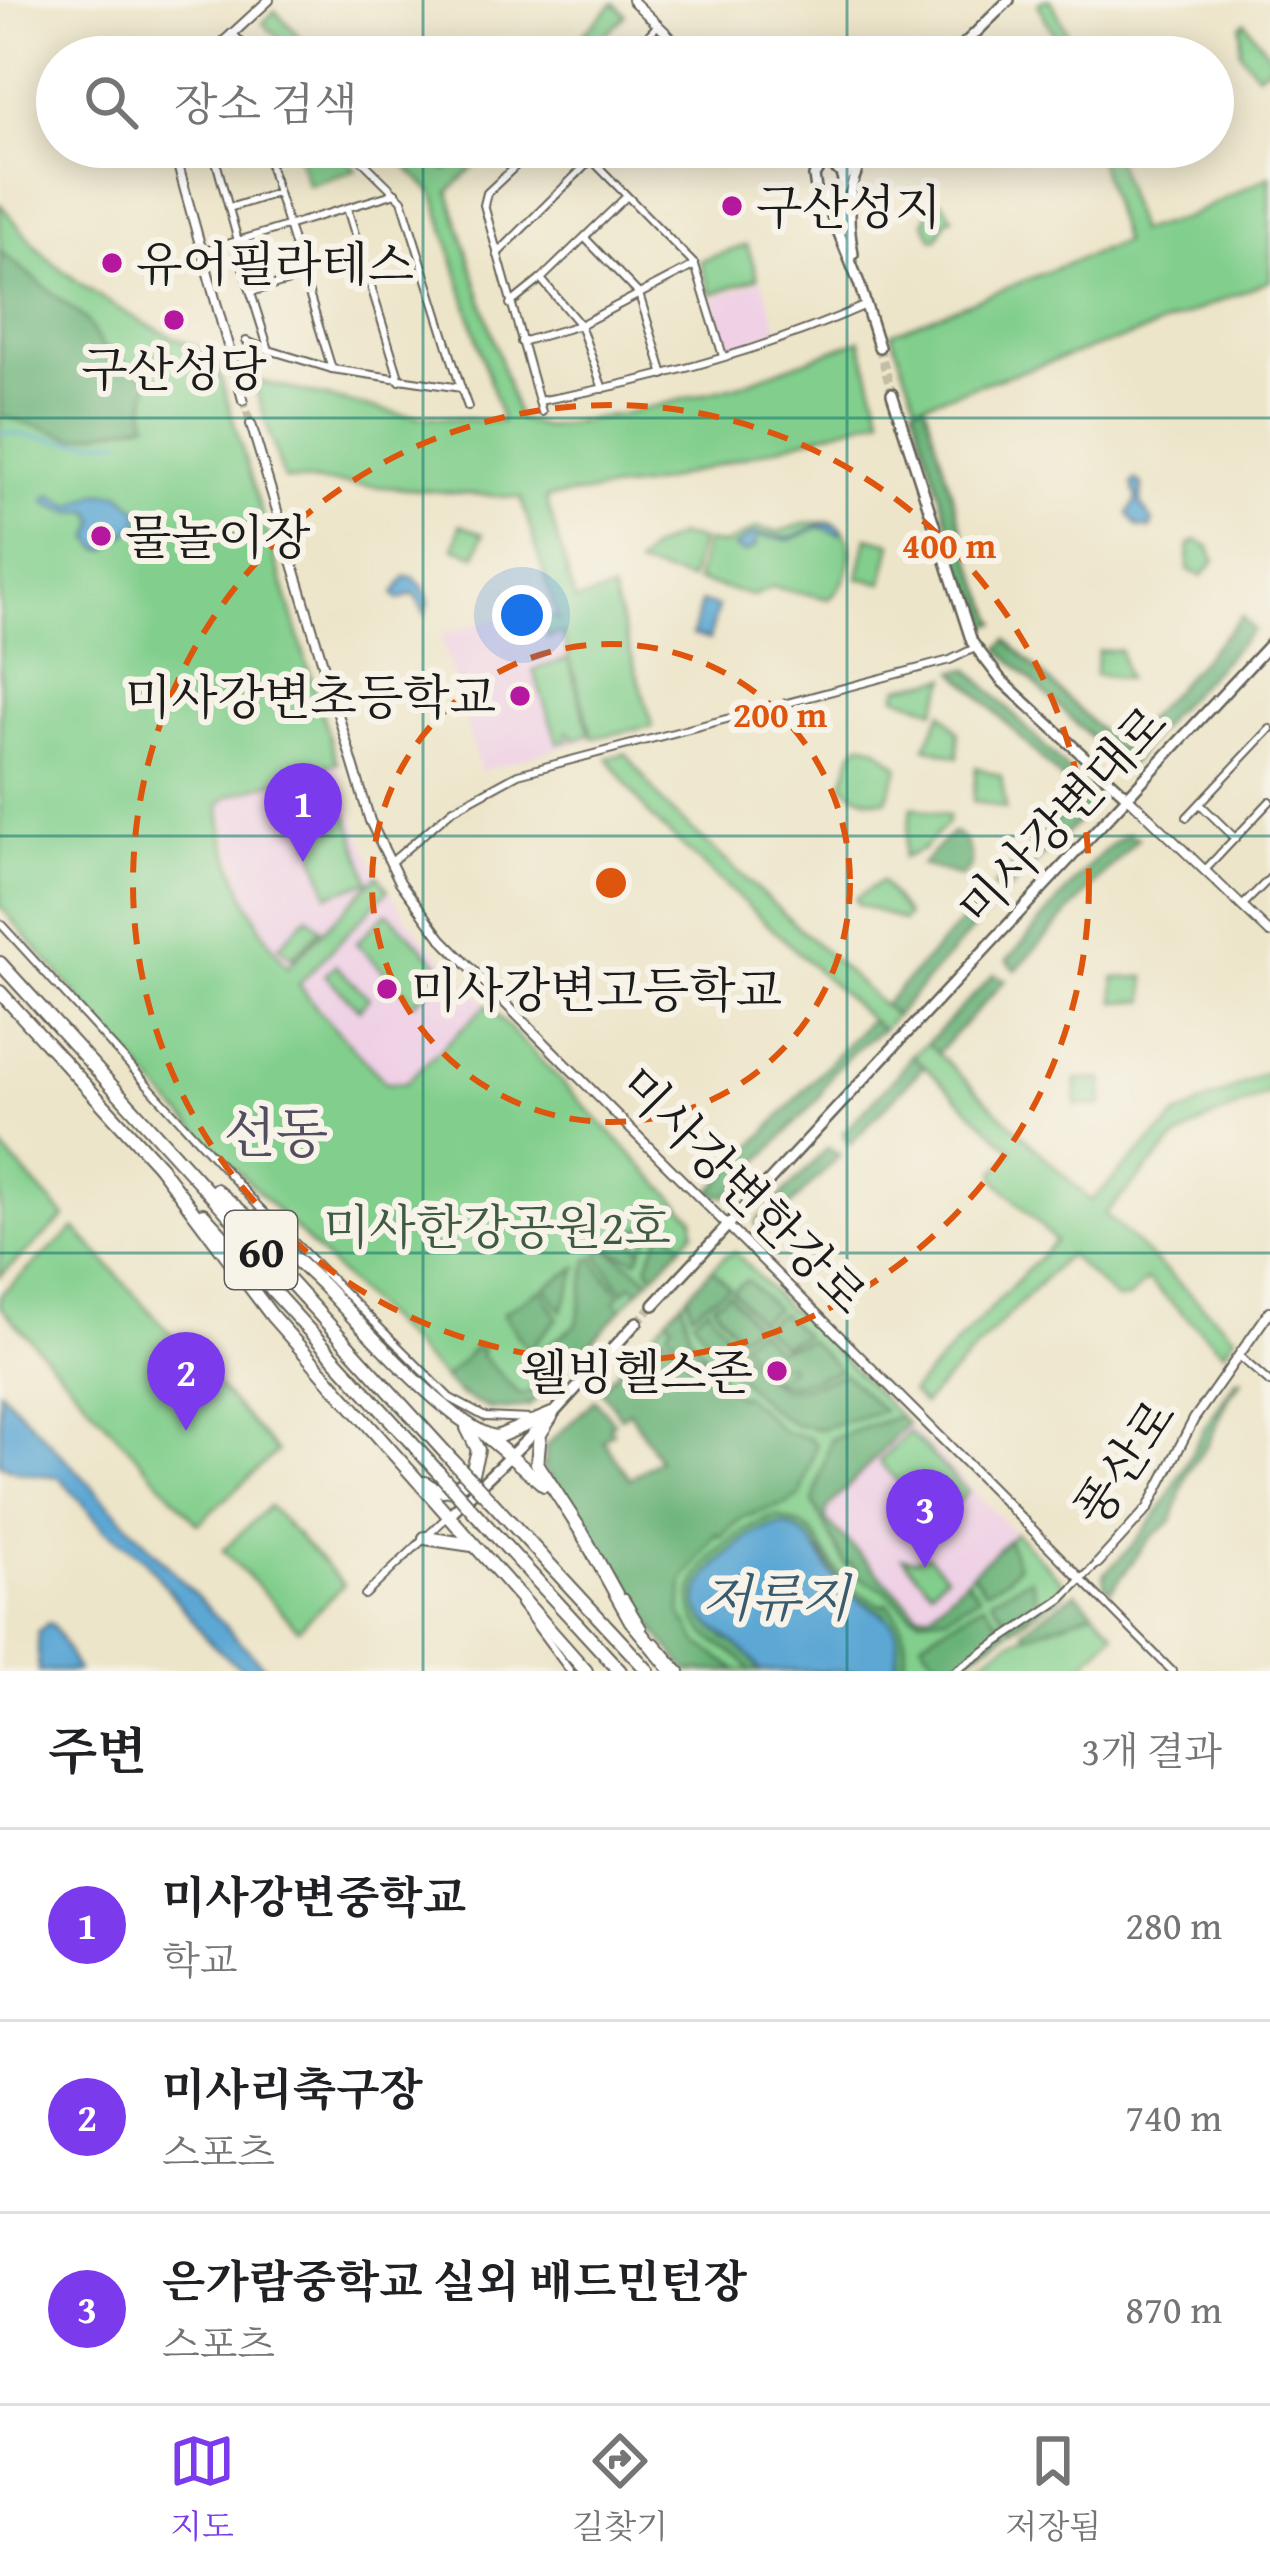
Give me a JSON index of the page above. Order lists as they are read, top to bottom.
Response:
{
  "streets": {
    "highway": ["60"],
    "main road": ["미사강변대로"],
    "street": ["미사강변한강로", "풍산로"]
  },
  "crossings": [
    ["미사강변대로", "미사강변한강로"],
    ["미사강변한강로", "풍산로"]
  ],
  "districts": ["선동"],
  "water": ["저류지"],
  "parks": ["미사한강공원2호"],
  "places": [
    "구산성지",
    "유어필라테스",
    "구산성당",
    "물놀이장",
    "미사강변초등학교",
    "미사강변고등학교",
    "웰빙헬스존"
  ],
  "page": {
    "search": "장소 검색",
    "pins": ["1", "2", "3"],
    "heading": ["주변", "3개 결과"],
    "list": [
      {
        "mark": "1",
        "name": "미사강변중학교",
        "note": "학교",
        "value": "280 m"
      },
      {
        "mark": "2",
        "name": "미사리축구장",
        "note": "스포츠",
        "value": "740 m"
      },
      {
        "mark": "3",
        "name": "은가람중학교 실외 배드민턴장",
        "note": "스포츠",
        "value": "870 m"
      }
    ],
    "nav": ["지도", "길찾기", "저장됨"]
  },
  "rings": ["400 m", "200 m"]
}
